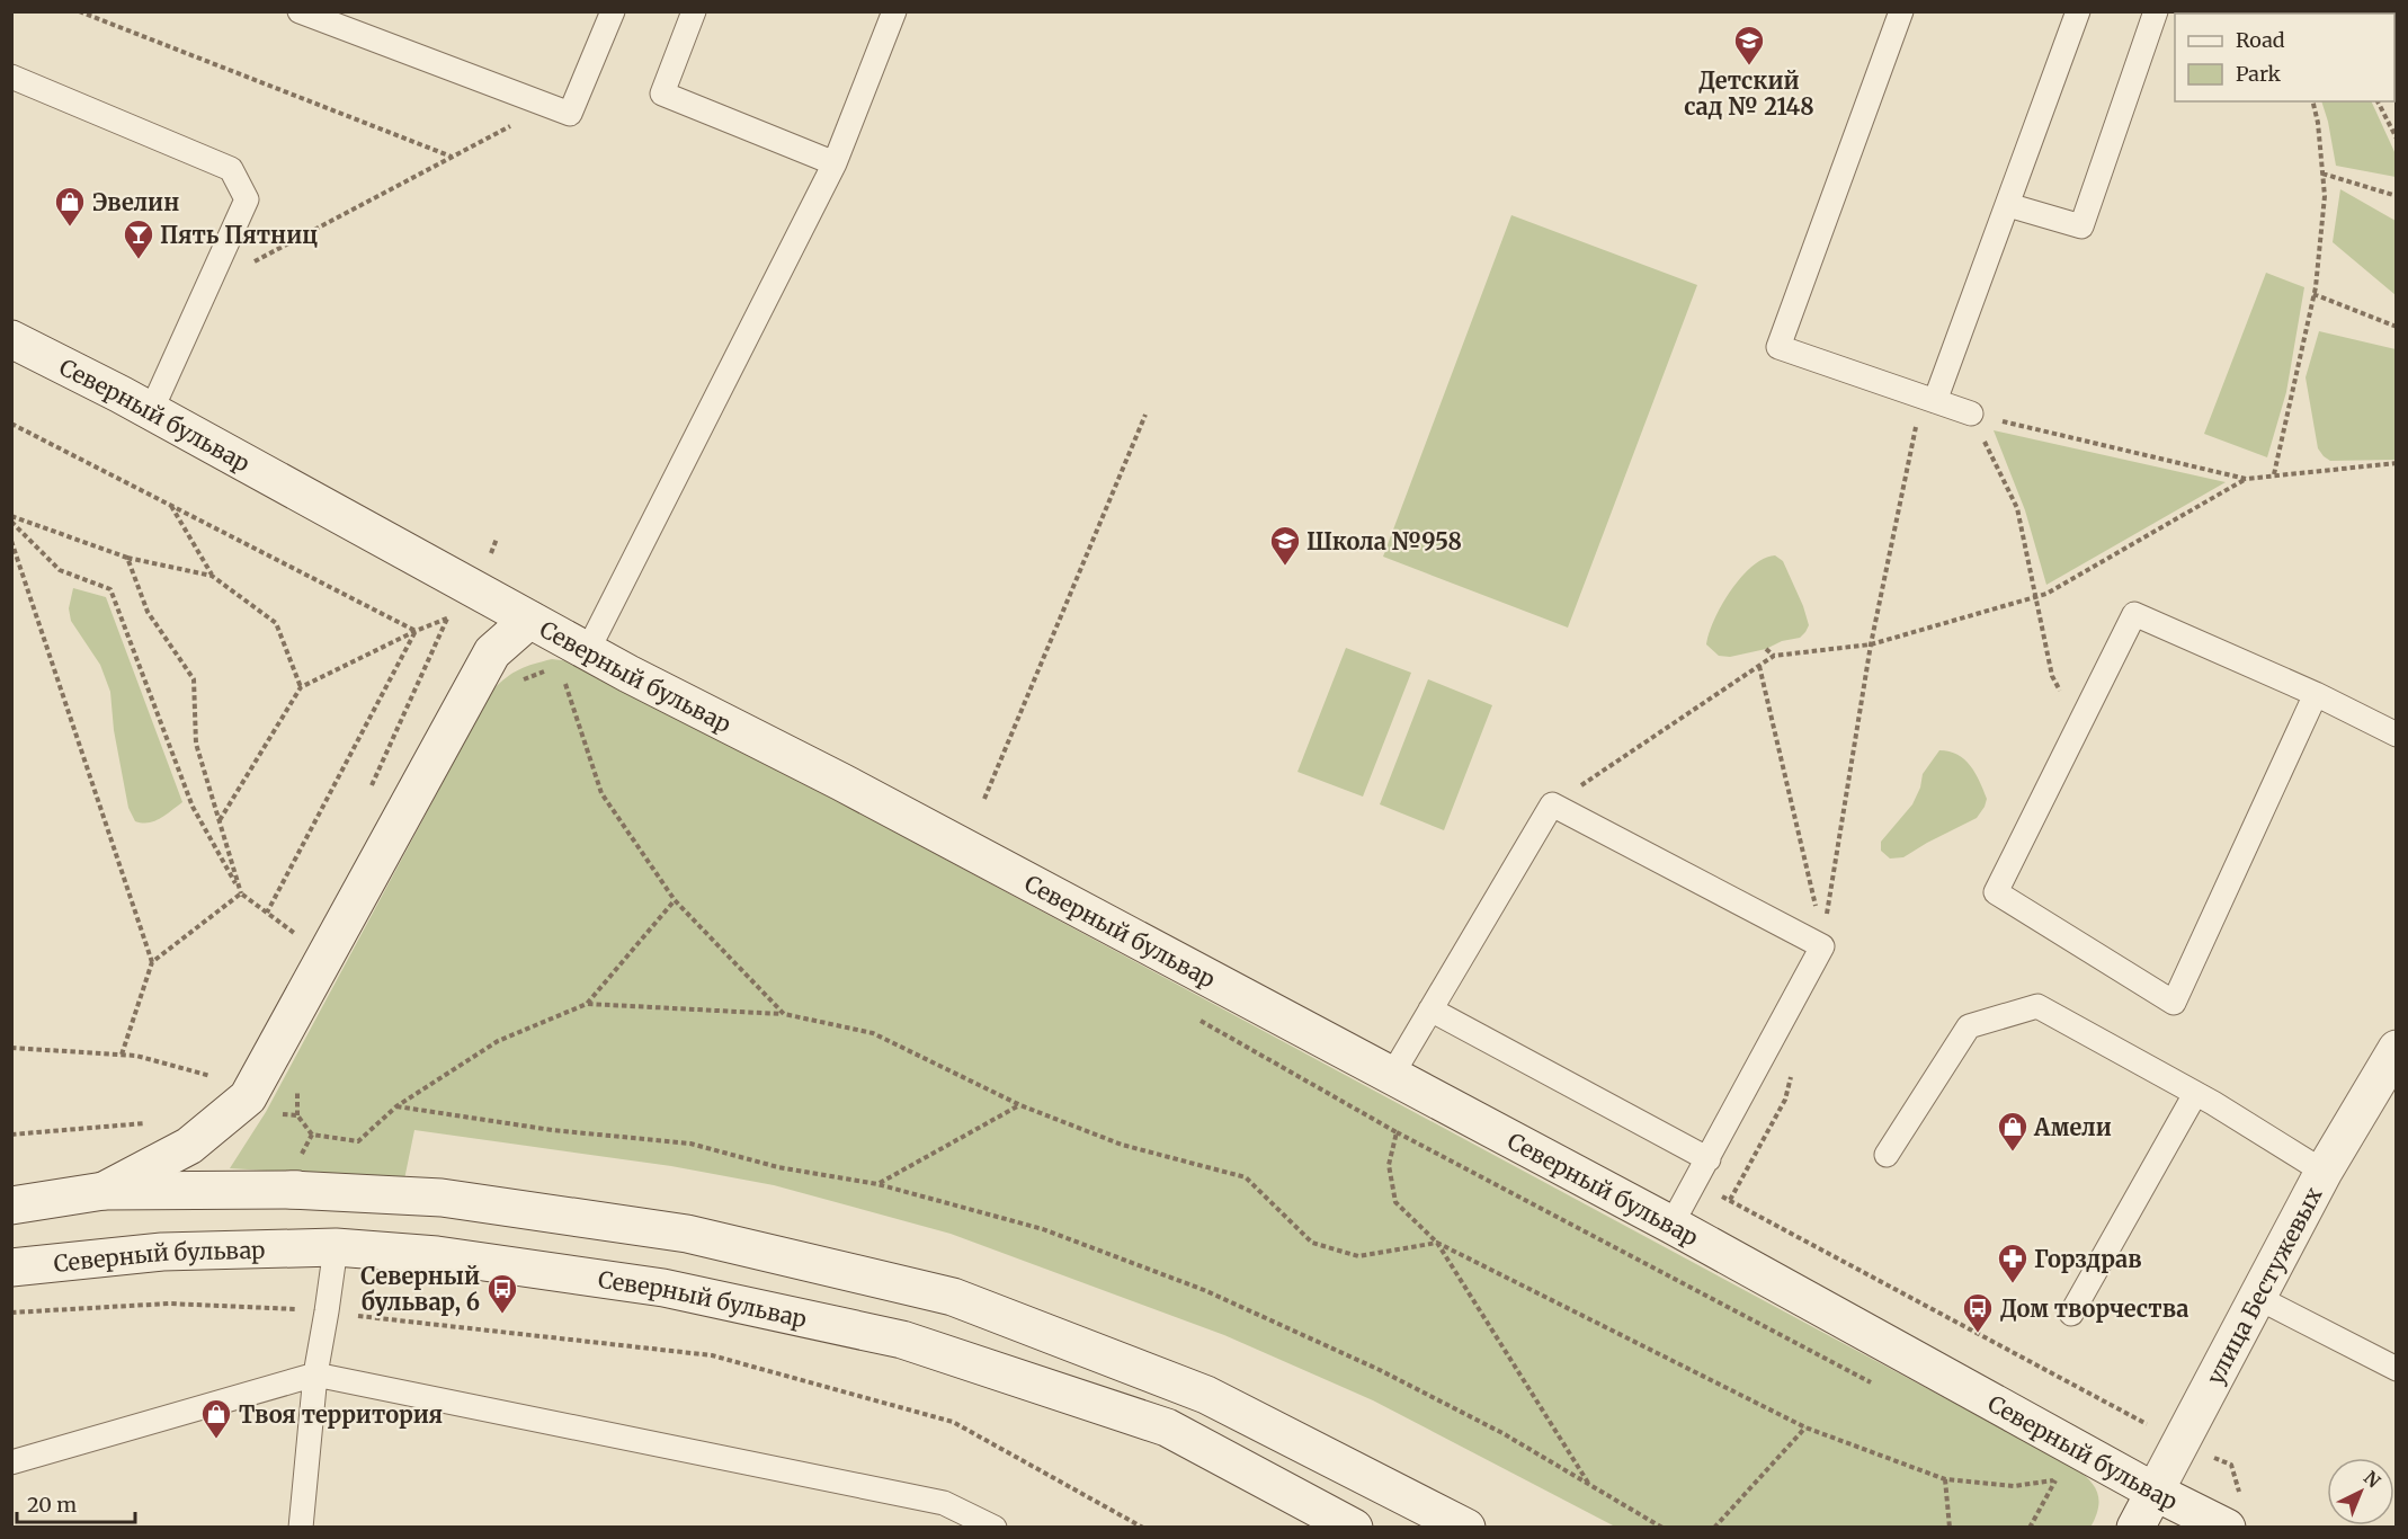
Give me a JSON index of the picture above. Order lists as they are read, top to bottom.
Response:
{
  "streets": {
    "main road": ["Северный бульвар", "улица Бестужевых"]
  },
  "crossings": [
    ["Северный бульвар", "улица Бестужевых"]
  ],
  "places": {
    "school or university": ["Детский сад № 2148", "Школа №958"],
    "shop": ["Эвелин", "Амели", "Твоя территория"],
    "bar": ["Пять Пятниц"],
    "pharmacy": ["Горздрав"],
    "bus stop": ["Северный бульвар, 6", "Дом творчества"]
  },
  "legend": ["Road", "Park"],
  "scale_bar": "20 m",
  "north": "top right"
}
